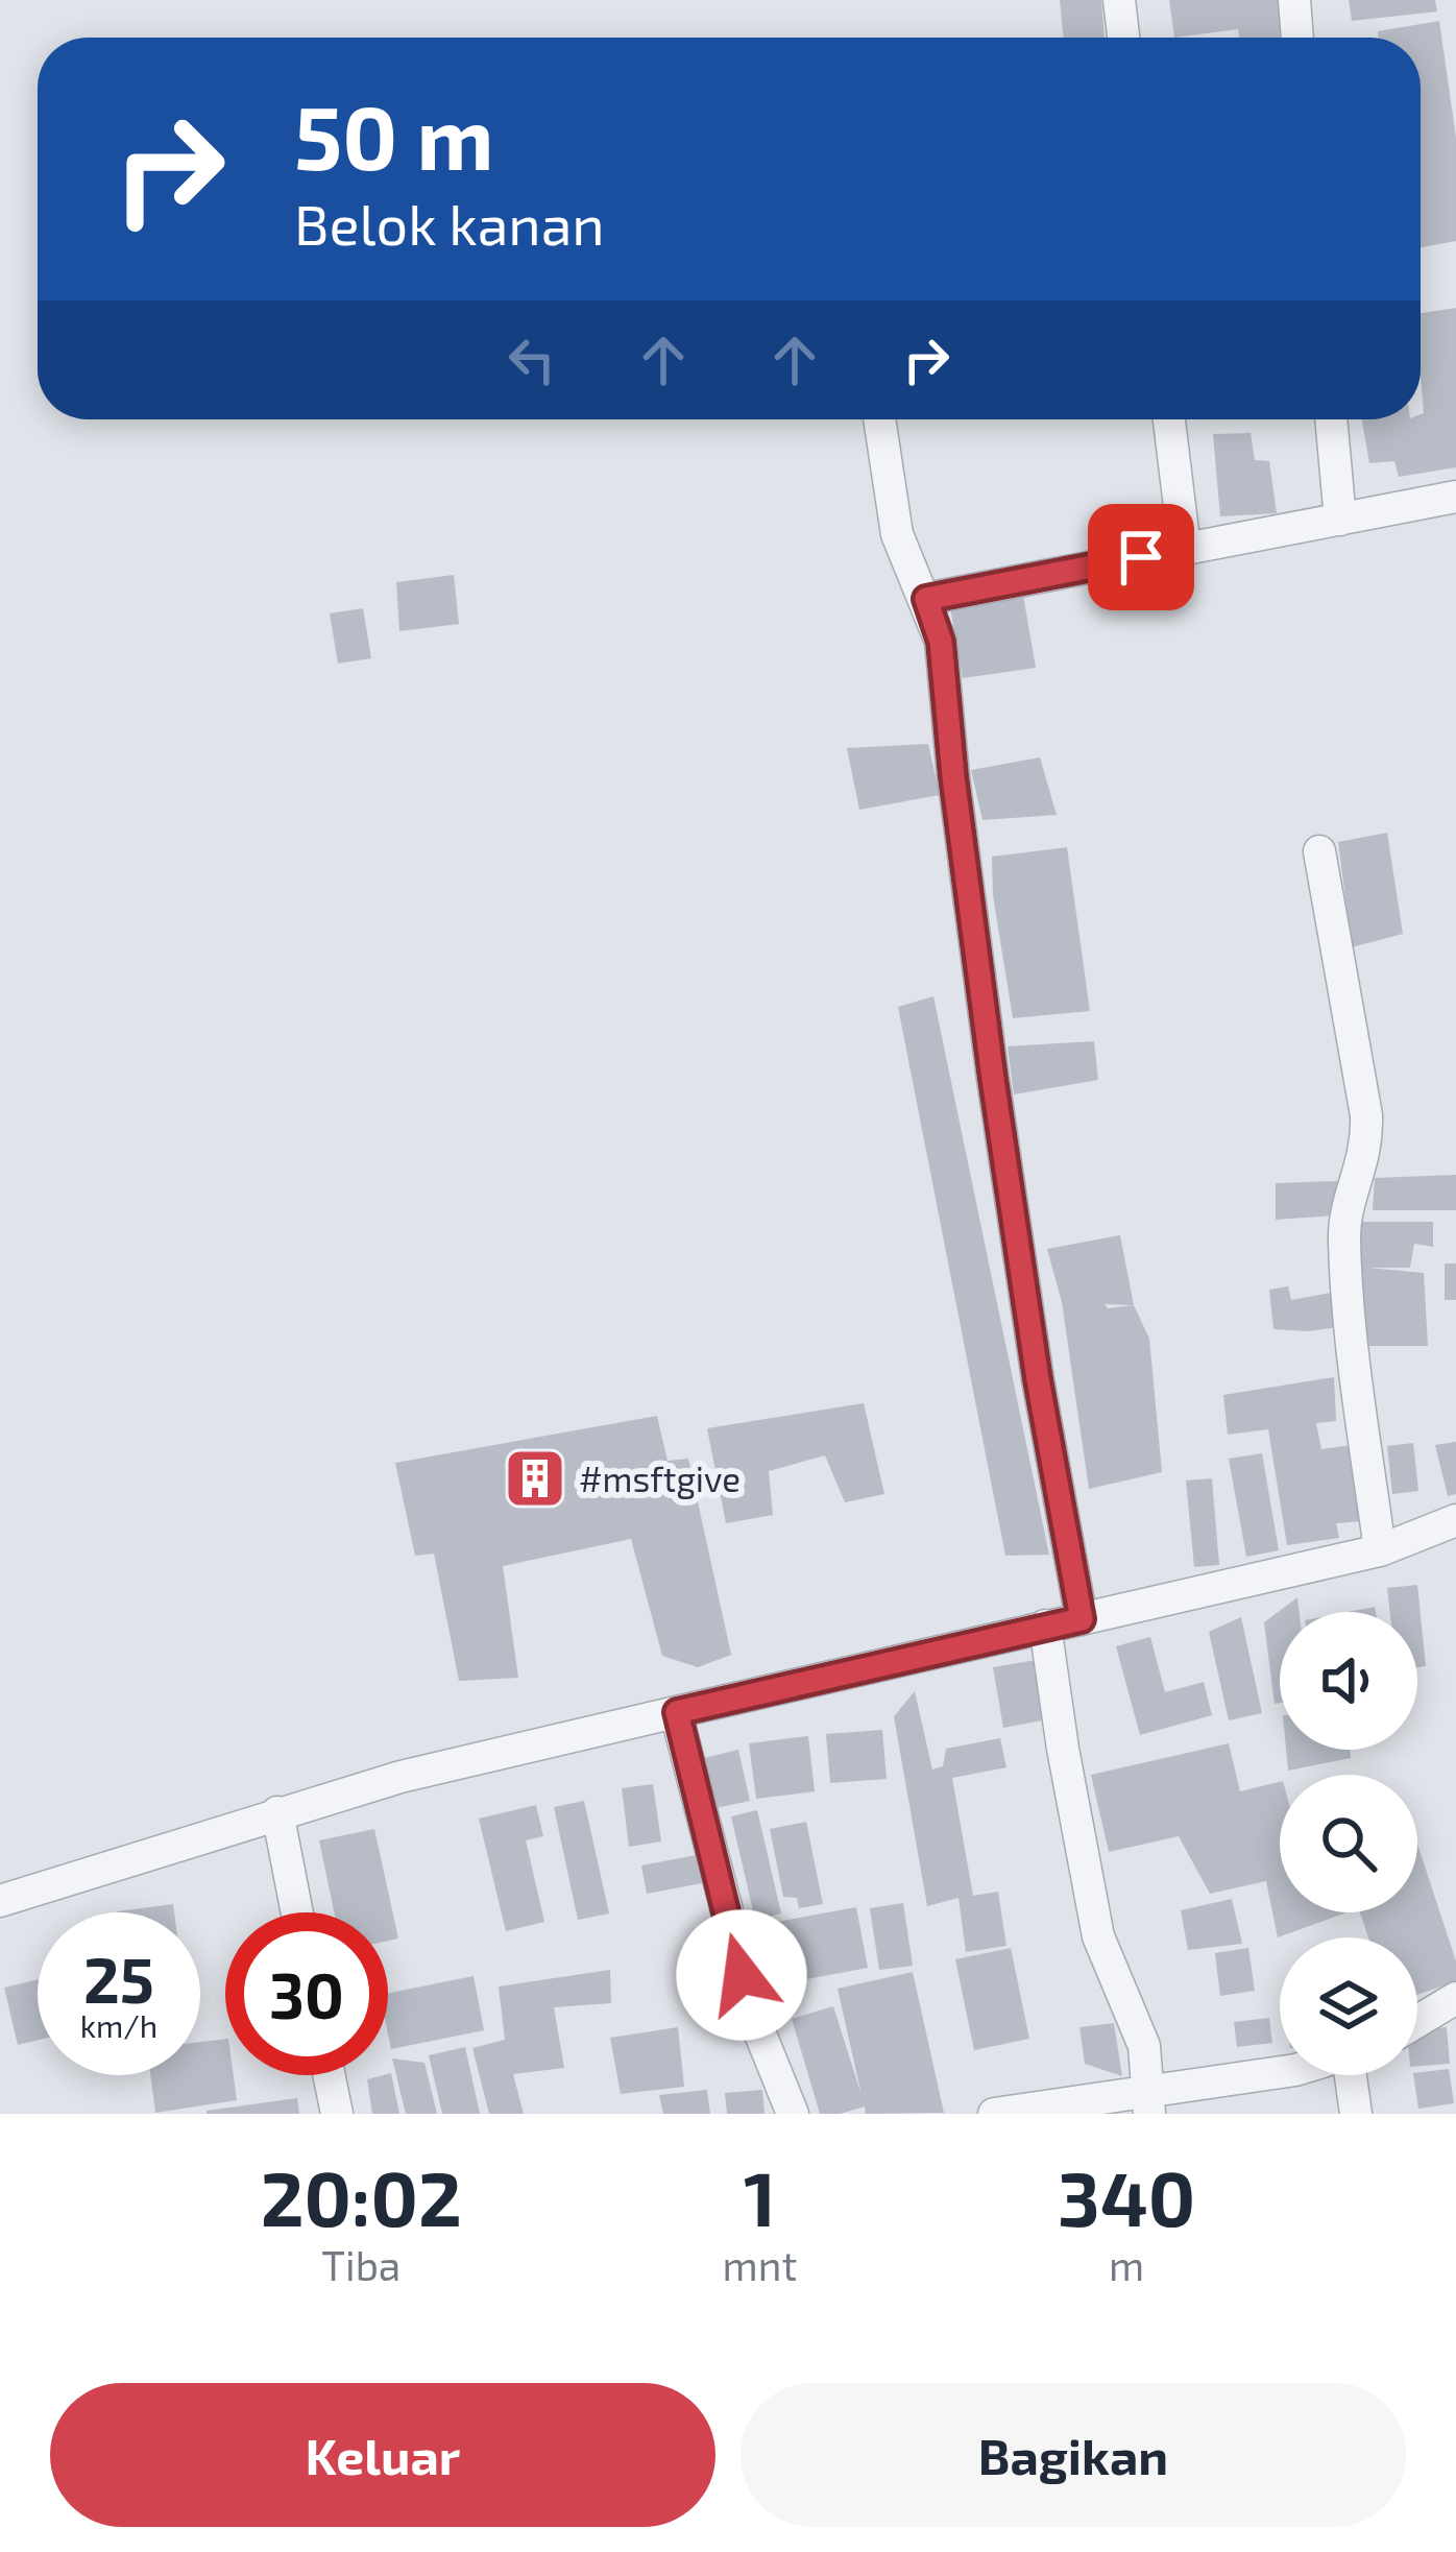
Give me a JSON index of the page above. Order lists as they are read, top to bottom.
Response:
{
  "places": {
    "building": ["#msftgive"]
  },
  "page": {
    "turn": ["50 m", "Belok kanan"],
    "speed": "25 km/h",
    "limit": "30",
    "eta": [
      "20:02",
      "Tiba",
      "1",
      "mnt",
      "340",
      "m"
    ],
    "buttons": ["Keluar", "Bagikan"]
  }
}
